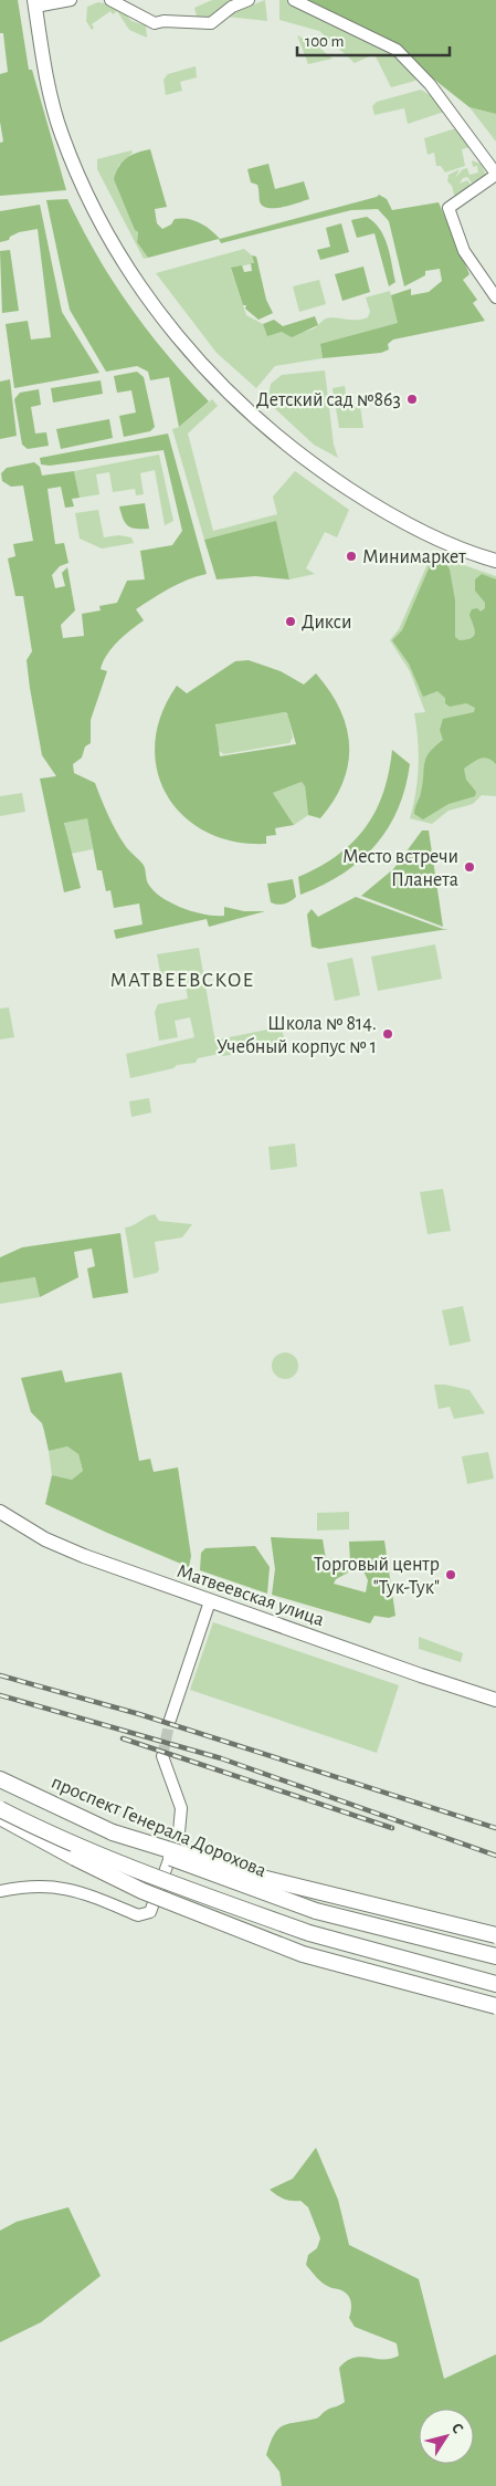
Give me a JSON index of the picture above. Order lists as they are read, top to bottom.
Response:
{
  "streets": {
    "main road": ["проспект Генерала Дорохова"],
    "street": ["Матвеевская улица"]
  },
  "districts": ["МАТВЕЕВСКОЕ"],
  "places": [
    "Детский сад №863",
    "Минимаркет",
    "Дикси",
    "Место встречи Планета",
    "Школа № 814. Учебный корпус № 1",
    "Торговый центр \"Тук-Тук\""
  ],
  "scale_bar": "100 m",
  "north": "top right"
}
